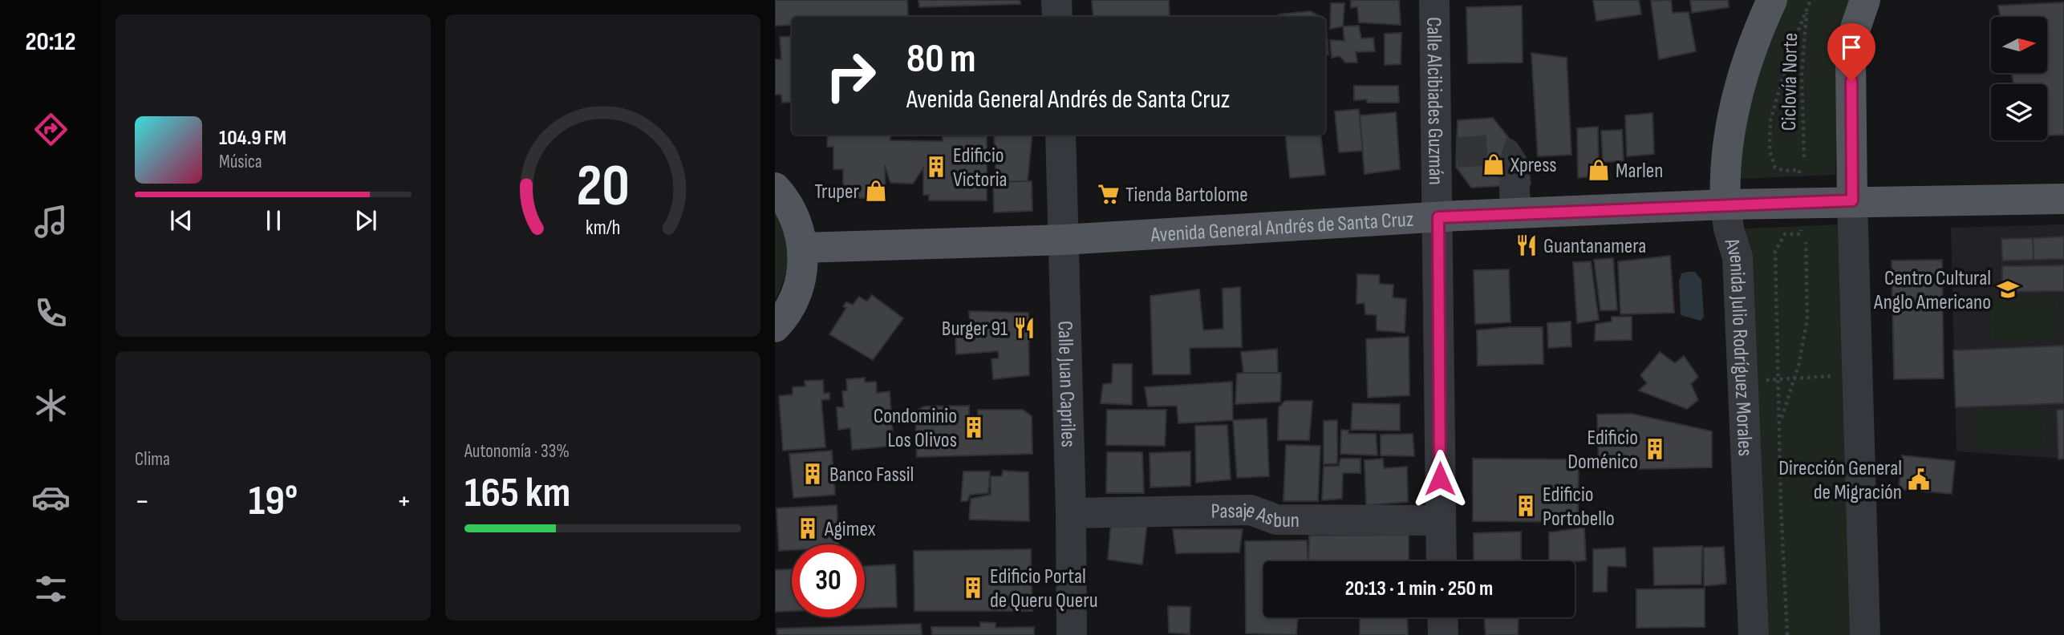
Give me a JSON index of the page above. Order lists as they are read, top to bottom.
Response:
{
  "streets": {
    "main road": ["Avenida General Andrés de Santa Cruz", "Avenida Julio Rodríguez Morales"],
    "street": ["Calle Alcibiades Guzmán", "Calle Juan Capriles", "Pasaje Asbun"],
    "path": ["Ciclovía Norte"]
  },
  "crossings": [
    ["Calle Alcibiades Guzmán", "Avenida General Andrés de Santa Cruz"],
    ["Calle Alcibiades Guzmán", "Pasaje Asbun"],
    ["Avenida General Andrés de Santa Cruz", "Avenida Julio Rodríguez Morales"],
    ["Avenida General Andrés de Santa Cruz", "Calle Juan Capriles"],
    ["Calle Juan Capriles", "Pasaje Asbun"]
  ],
  "places": {
    "shop": ["Xpress", "Marlen", "Truper"],
    "building": [
      "Edificio Victoria",
      "Condominio Los Olivos",
      "Edificio Doménico",
      "Banco Fassil",
      "Edificio Portobello",
      "Agimex",
      "Edificio Portal de Queru Queru"
    ],
    "supermarket": ["Tienda Bartolome"],
    "restaurant": ["Guantanamera", "Burger 91"],
    "school or university": ["Centro Cultural Anglo Americano"],
    "public building": ["Dirección General de Migración"]
  },
  "north": "right",
  "page": {
    "tabs": "20:12",
    "turn": ["80 m", "Avenida General Andrés de Santa Cruz"],
    "song": ["104.9 FM", "Música"],
    "tile": [
      "Clima",
      ["Autonomía · 33%", "165 km"]
    ],
    "heat": ["−", "19°", "+"],
    "limit": "30",
    "trip": "20:13 · 1 min · 250 m",
    "gauge": ["20", "km/h"]
  }
}
